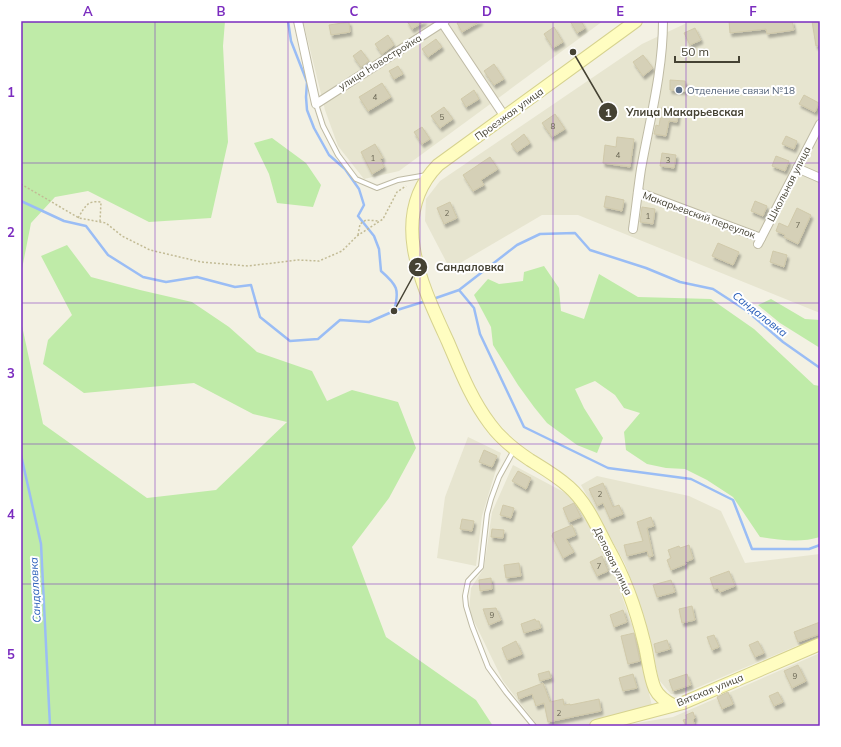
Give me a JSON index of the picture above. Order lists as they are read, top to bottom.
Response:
{
  "streets": {
    "street": [
      "улица Новостройка",
      "Проезжая улица",
      "Школьная улица",
      "Макарьевский переулок",
      "Деловая улица",
      "Вятская улица"
    ]
  },
  "crossings": [
    ["Проезжая улица", "Деловая улица"],
    ["Школьная улица", "Макарьевский переулок"],
    ["Деловая улица", "Вятская улица"]
  ],
  "water": ["Сандаловка"],
  "places": ["Улица Макарьевская", "Отделение связи №18", "Сандаловка"],
  "house_numbers": [
    "4",
    "5",
    "8",
    "4",
    "1",
    "3",
    "2",
    "1",
    "7",
    "2",
    "7",
    "9",
    "9",
    "2"
  ],
  "scale_bar": "50 m",
  "grid": {
    "columns": [
      "A",
      "B",
      "C",
      "D",
      "E",
      "F"
    ],
    "rows": [
      "1",
      "2",
      "3",
      "4",
      "5"
    ]
  }
}
